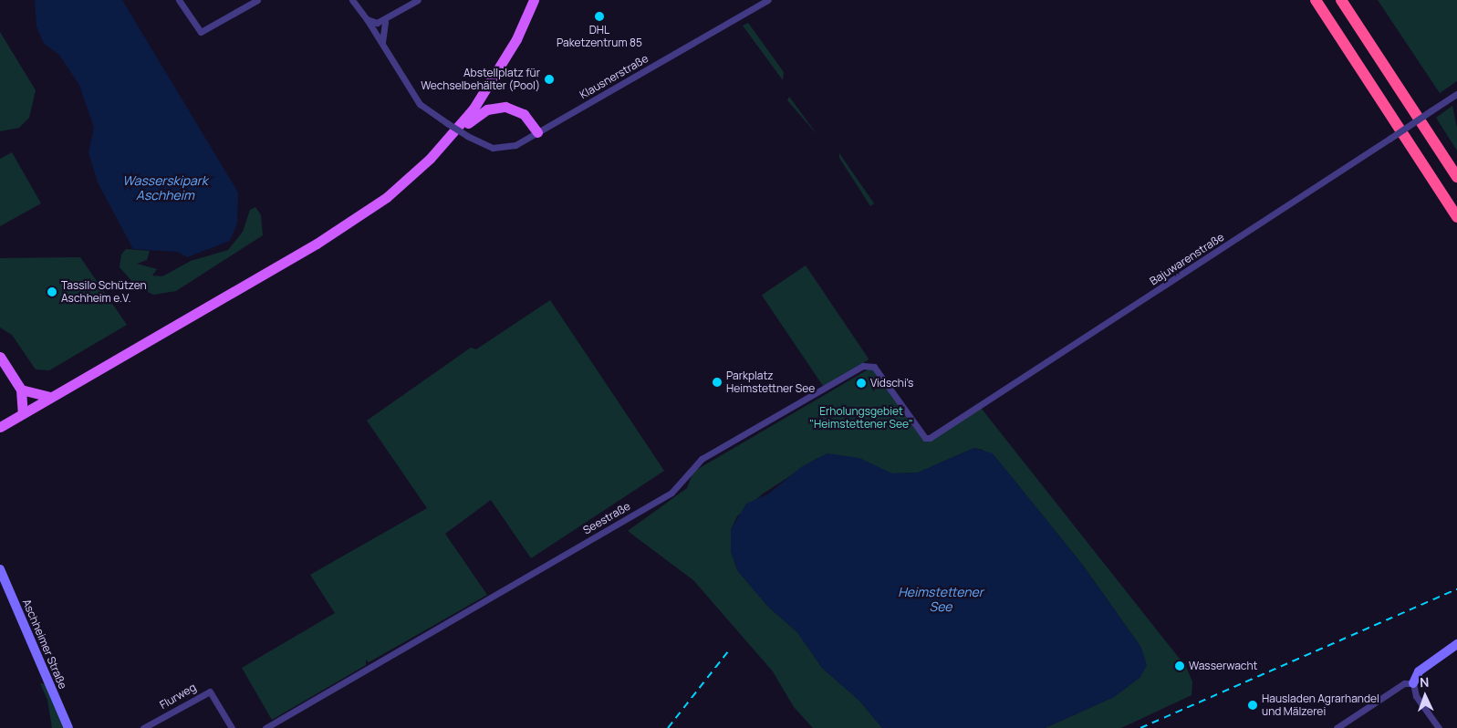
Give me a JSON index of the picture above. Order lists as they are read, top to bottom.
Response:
{
  "streets": {
    "main road": ["Aschheimer Straße"],
    "street": [
      "Klausnerstraße",
      "Bajuwarenstraße",
      "Seestraße",
      "Flurweg"
    ]
  },
  "crossings": [
    ["Bajuwarenstraße", "Seestraße"]
  ],
  "water": ["Wasserskipark Aschheim", "Heimstettener See"],
  "parks": ["Erholungsgebiet \"Heimstettener See\""],
  "places": [
    "DHL Paketzentrum 85",
    "Abstellplatz für Wechselbehälter (Pool)",
    "Tassilo Schützen Aschheim e.V.",
    "Parkplatz Heimstettner See",
    "Vidschi's",
    "Wasserwacht",
    "Hausladen Agrarhandel und Mälzerei"
  ],
  "north": "top"
}
